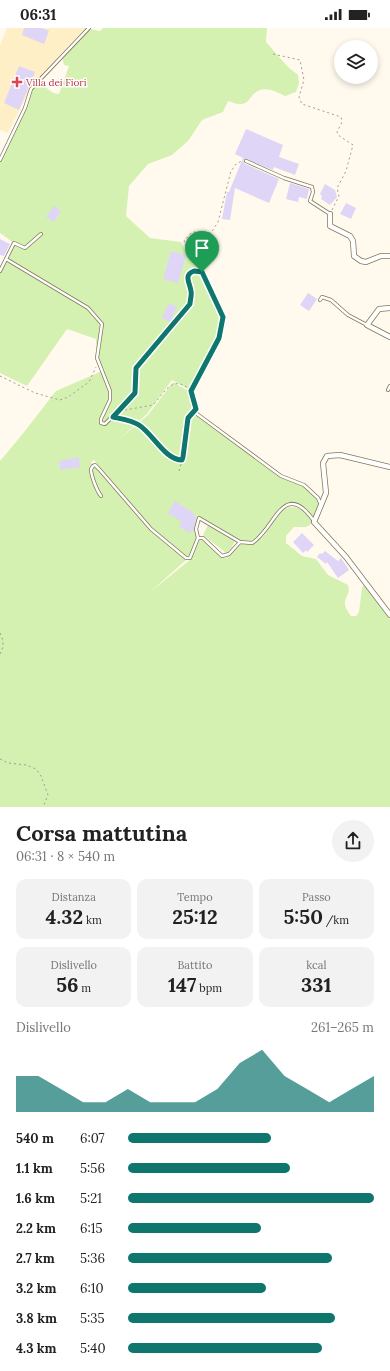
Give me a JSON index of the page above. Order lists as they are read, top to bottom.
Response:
{
  "places": {
    "health": ["Villa dei Fiori"]
  },
  "page": {
    "status": "06:31",
    "heading": ["Corsa mattutina", "06:31 · 8 × 540 m"],
    "stats": [
      ["Distanza", "4.32 km"],
      ["Tempo", "25:12"],
      ["Passo", "5:50 /km"],
      ["Dislivello", "56 m"],
      ["Battito", "147 bpm"],
      ["kcal", "331"]
    ],
    "chart": ["Dislivello", "261–265 m"],
    "list": [
      {
        "name": "540 m",
        "note": "6:07"
      },
      {
        "name": "1.1 km",
        "note": "5:56"
      },
      {
        "name": "1.6 km",
        "note": "5:21"
      },
      {
        "name": "2.2 km",
        "note": "6:15"
      },
      {
        "name": "2.7 km",
        "note": "5:36"
      },
      {
        "name": "3.2 km",
        "note": "6:10"
      },
      {
        "name": "3.8 km",
        "note": "5:35"
      },
      {
        "name": "4.3 km",
        "note": "5:40"
      }
    ]
  }
}
